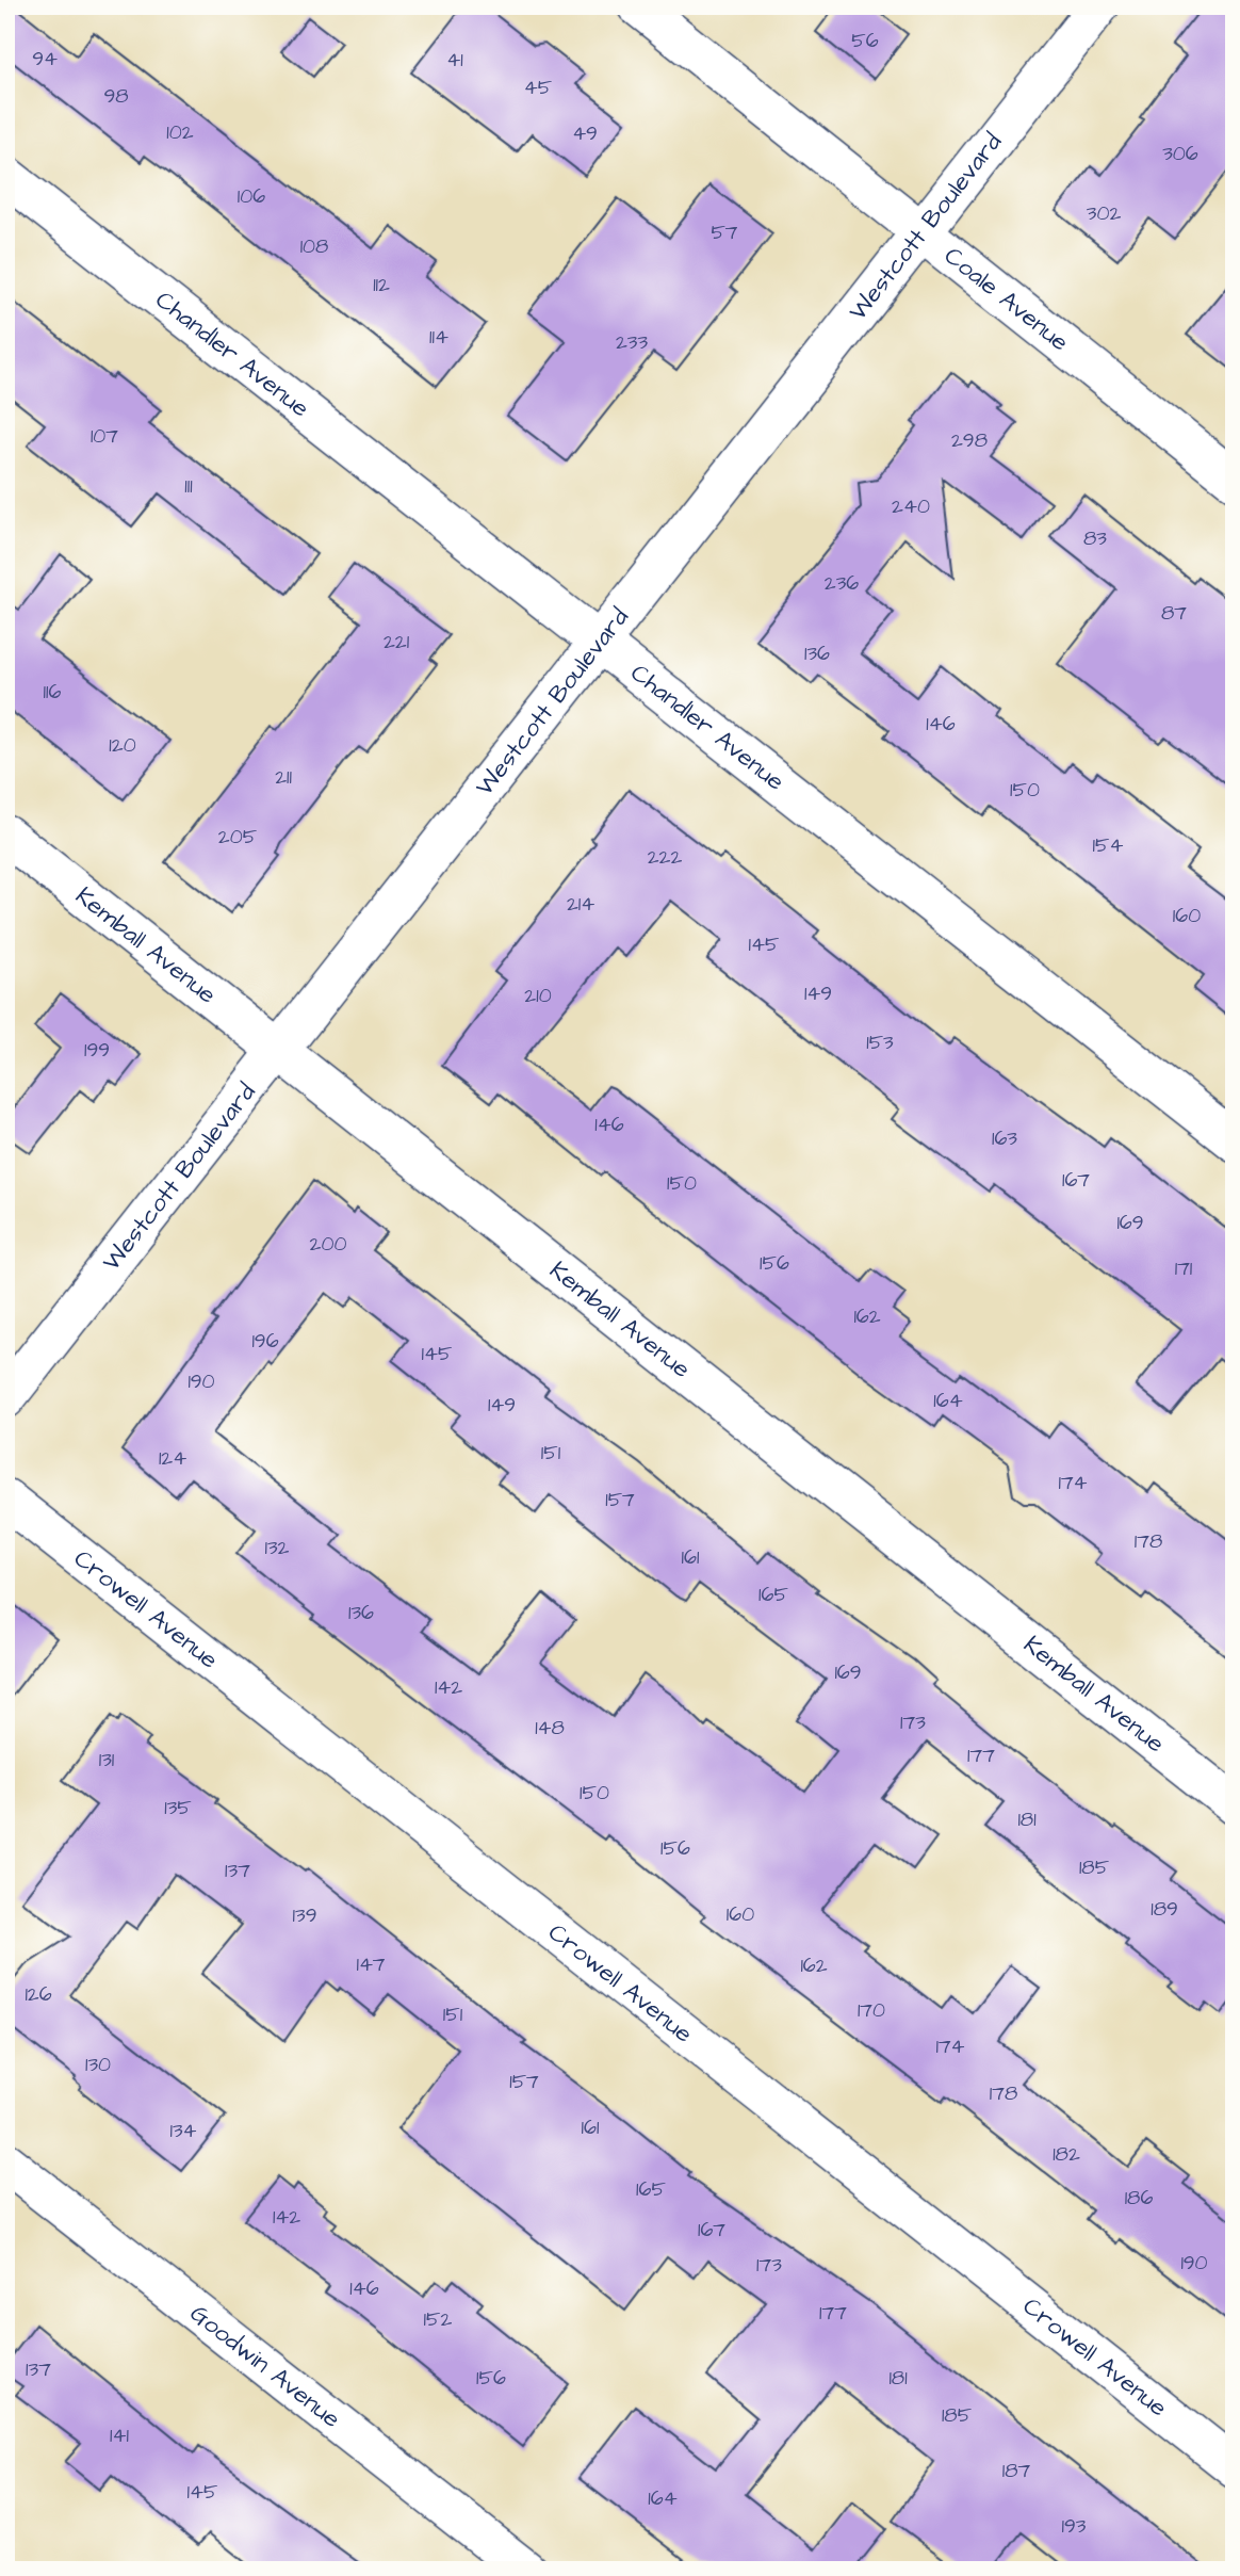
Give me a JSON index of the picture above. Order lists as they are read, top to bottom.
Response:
{
  "streets": {
    "street": [
      "Westcott Boulevard",
      "Coale Avenue",
      "Chandler Avenue",
      "Kemball Avenue",
      "Crowell Avenue",
      "Goodwin Avenue"
    ]
  },
  "crossings": [
    ["Westcott Boulevard", "Coale Avenue"],
    ["Westcott Boulevard", "Chandler Avenue"],
    ["Westcott Boulevard", "Kemball Avenue"]
  ],
  "house_numbers": [
    "56",
    "94",
    "41",
    "45",
    "98",
    "102",
    "49",
    "306",
    "106",
    "302",
    "57",
    "108",
    "112",
    "114",
    "233",
    "107",
    "298",
    "111",
    "240",
    "83",
    "236",
    "87",
    "221",
    "136",
    "116",
    "146",
    "120",
    "211",
    "150",
    "205",
    "154",
    "222",
    "214",
    "160",
    "145",
    "149",
    "210",
    "153",
    "199",
    "146",
    "163",
    "167",
    "150",
    "169",
    "200",
    "156",
    "171",
    "162",
    "196",
    "145",
    "190",
    "164",
    "149",
    "151",
    "124",
    "174",
    "157",
    "178",
    "132",
    "161",
    "165",
    "136",
    "169",
    "142",
    "173",
    "148",
    "177",
    "131",
    "150",
    "135",
    "181",
    "156",
    "185",
    "137",
    "189",
    "160",
    "139",
    "147",
    "162",
    "126",
    "170",
    "151",
    "174",
    "130",
    "157",
    "178",
    "161",
    "134",
    "182",
    "165",
    "186",
    "142",
    "167",
    "190",
    "173",
    "146",
    "177",
    "152",
    "137",
    "156",
    "181",
    "185",
    "141",
    "187",
    "145",
    "164",
    "193"
  ]
}
